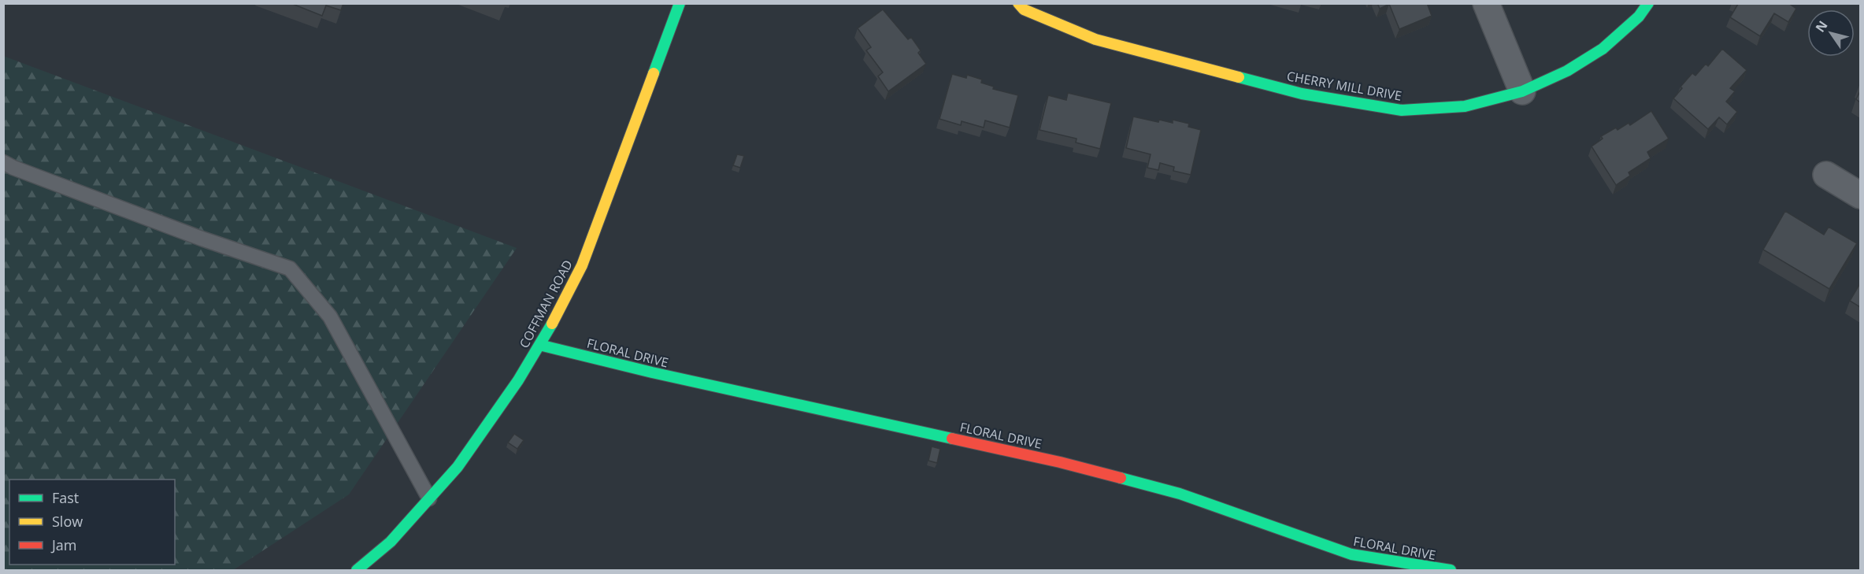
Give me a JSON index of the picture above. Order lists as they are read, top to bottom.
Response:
{
  "streets": {
    "street": ["CHERRY MILL DRIVE", "COFFMAN ROAD", "FLORAL DRIVE"]
  },
  "crossings": [
    ["COFFMAN ROAD", "FLORAL DRIVE"]
  ],
  "legend": ["Fast", "Slow", "Jam"],
  "north": "top left"
}
